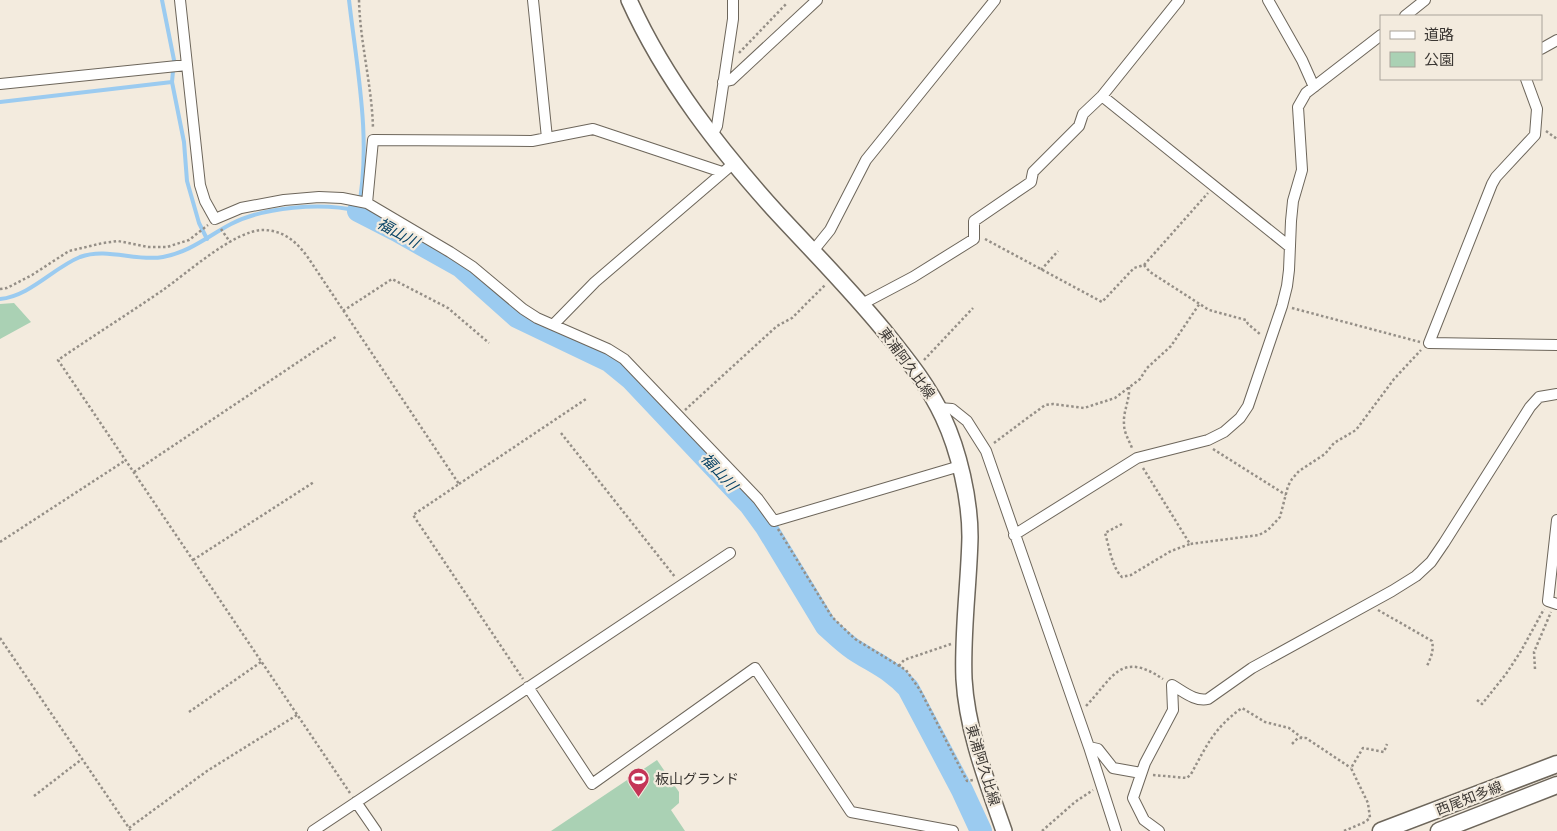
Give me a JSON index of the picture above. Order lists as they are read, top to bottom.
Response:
{
  "streets": {
    "main road": ["東浦阿久比線", "西尾知多線"]
  },
  "water": ["福山川"],
  "places": {
    "sports": ["板山グランド"]
  },
  "legend": ["道路", "公園"]
}
